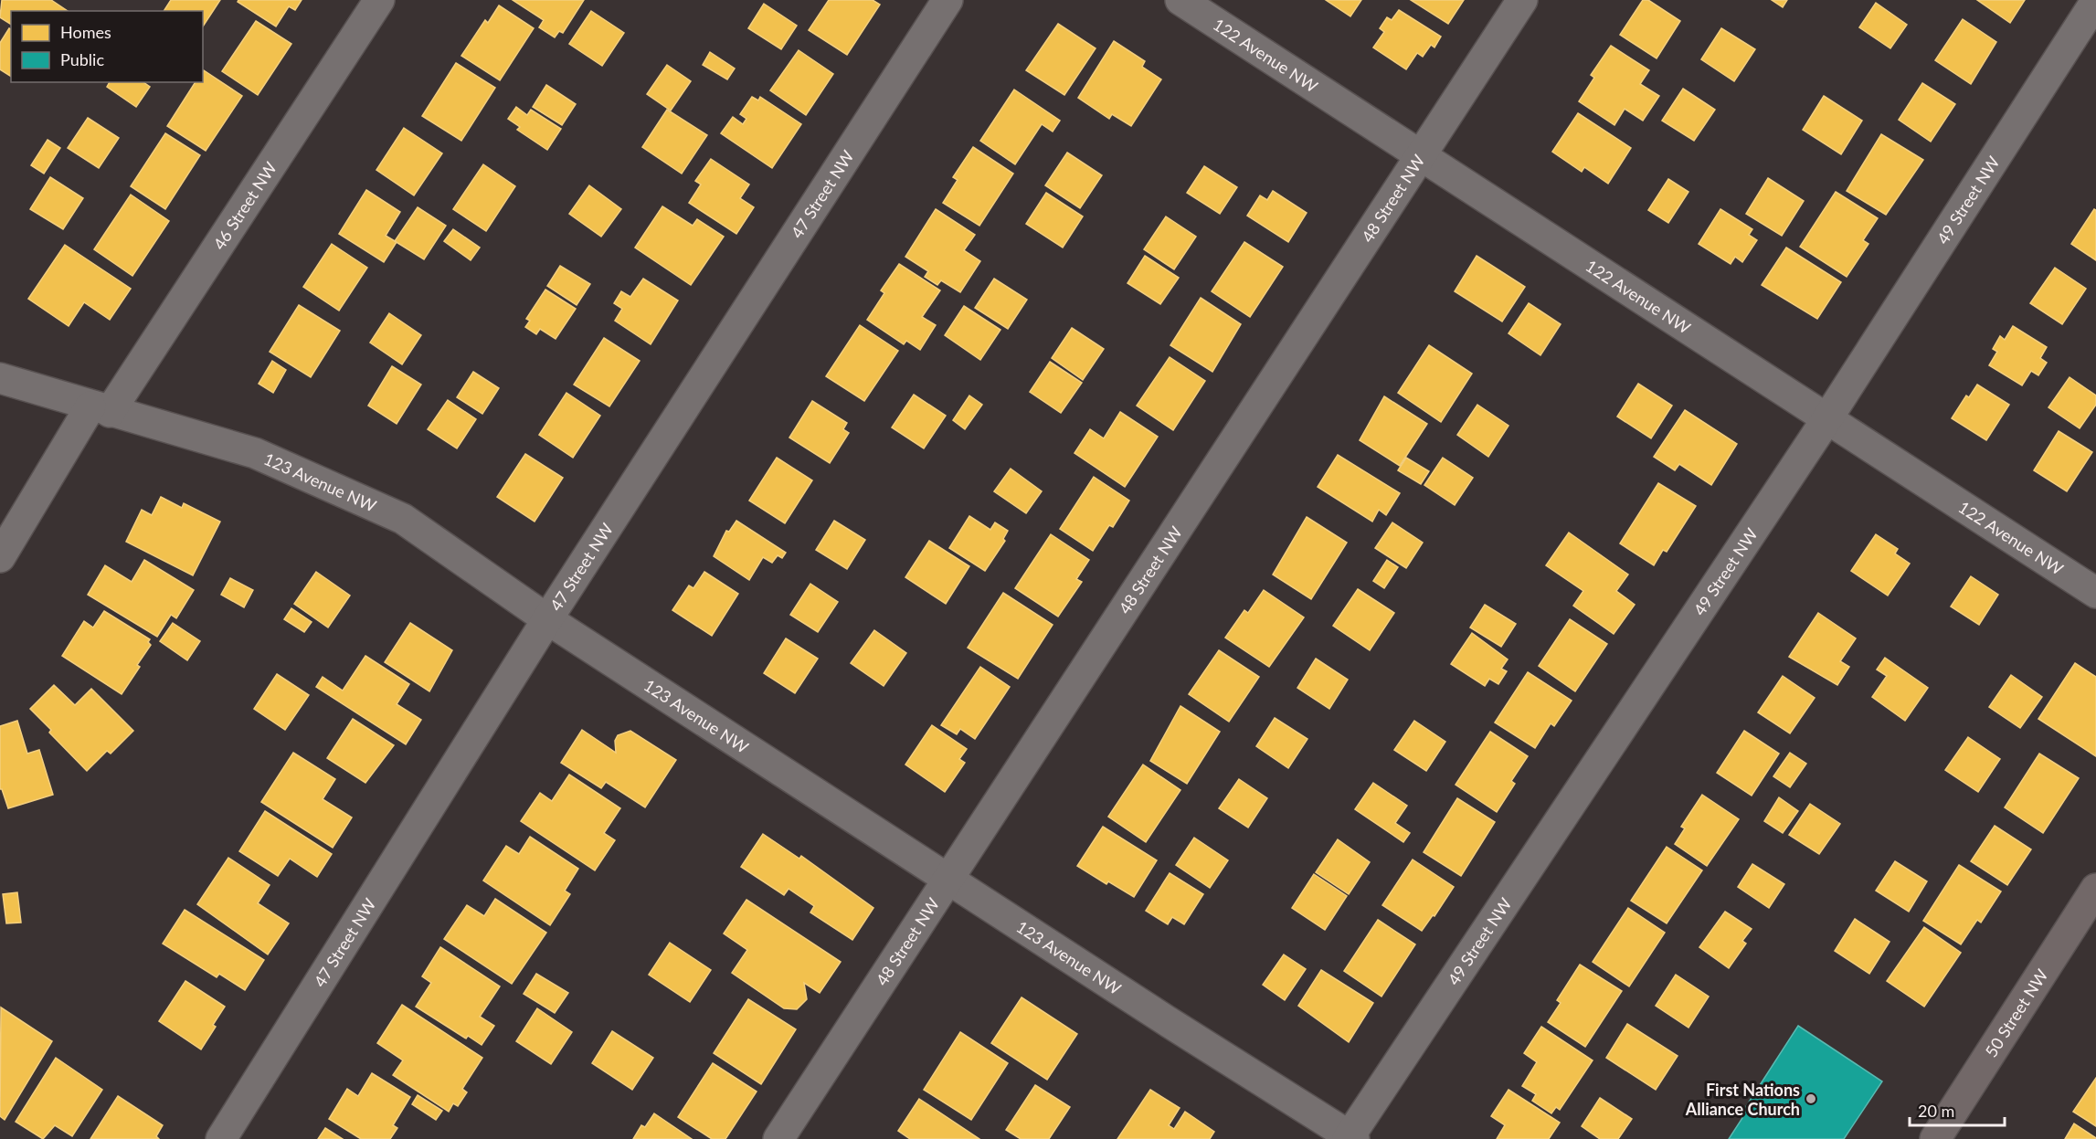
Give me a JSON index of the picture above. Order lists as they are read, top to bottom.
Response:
{
  "streets": {
    "main road": ["50 Street NW"],
    "street": [
      "122 Avenue NW",
      "47 Street NW",
      "48 Street NW",
      "49 Street NW",
      "46 Street NW",
      "123 Avenue NW"
    ]
  },
  "crossings": [
    ["122 Avenue NW", "48 Street NW"],
    ["122 Avenue NW", "49 Street NW"],
    ["47 Street NW", "123 Avenue NW"],
    ["48 Street NW", "123 Avenue NW"],
    ["49 Street NW", "123 Avenue NW"],
    ["46 Street NW", "123 Avenue NW"]
  ],
  "places": ["First Nations Alliance Church"],
  "legend": ["Homes", "Public"],
  "scale_bar": "20 m"
}
